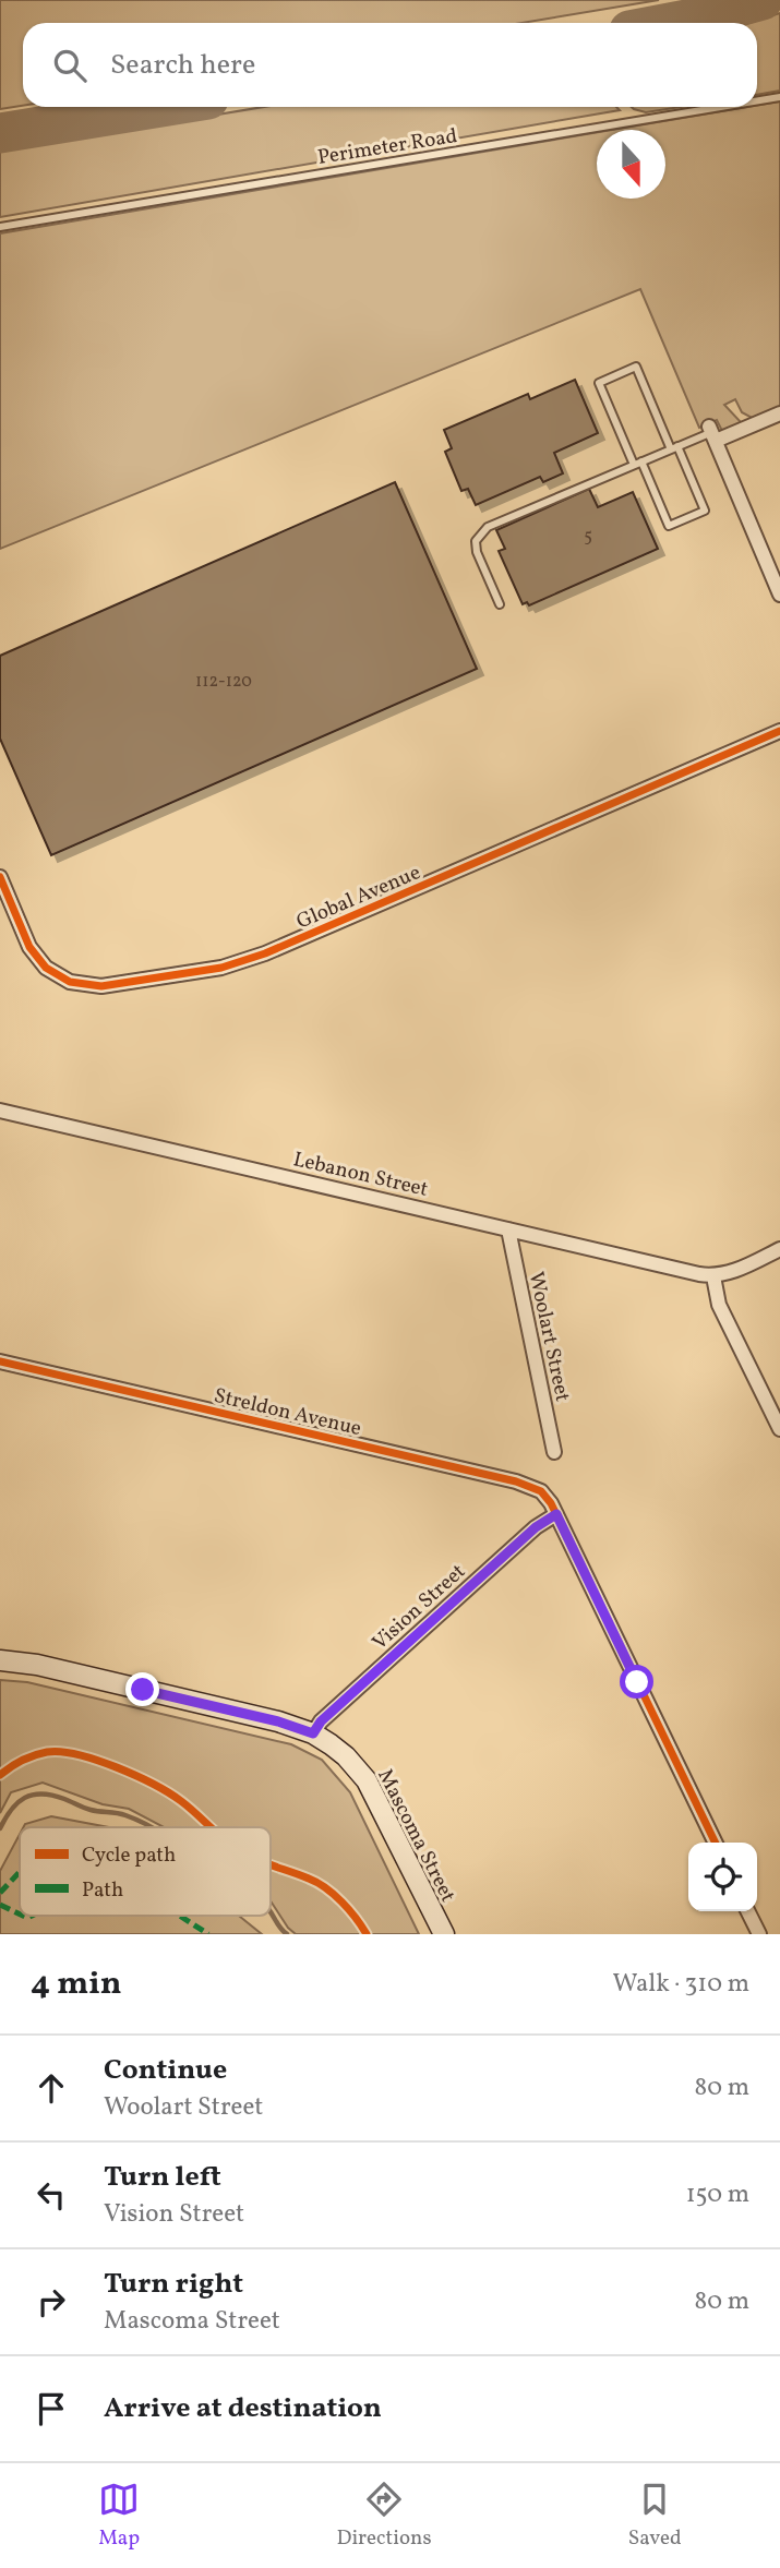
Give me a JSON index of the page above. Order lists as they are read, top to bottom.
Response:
{
  "streets": {
    "main road": ["Mascoma Street"],
    "street": [
      "Global Avenue",
      "Lebanon Street",
      "Woolart Street",
      "Streldon Avenue",
      "Vision Street"
    ],
    "lane": ["Perimeter Road"]
  },
  "crossings": [
    ["Lebanon Street", "Woolart Street"],
    ["Streldon Avenue", "Vision Street"],
    ["Vision Street", "Mascoma Street"]
  ],
  "house_numbers": ["5", "112-120"],
  "legend": ["Cycle path", "Path"],
  "north": "bottom",
  "page": {
    "search": "Search here",
    "heading": ["4 min", "Walk · 310 m"],
    "list": [
      ["Continue", "Woolart Street", "80 m"],
      ["Turn left", "Vision Street", "150 m"],
      ["Turn right", "Mascoma Street", "80 m"],
      "Arrive at destination"
    ],
    "nav": ["Map", "Directions", "Saved"]
  }
}
